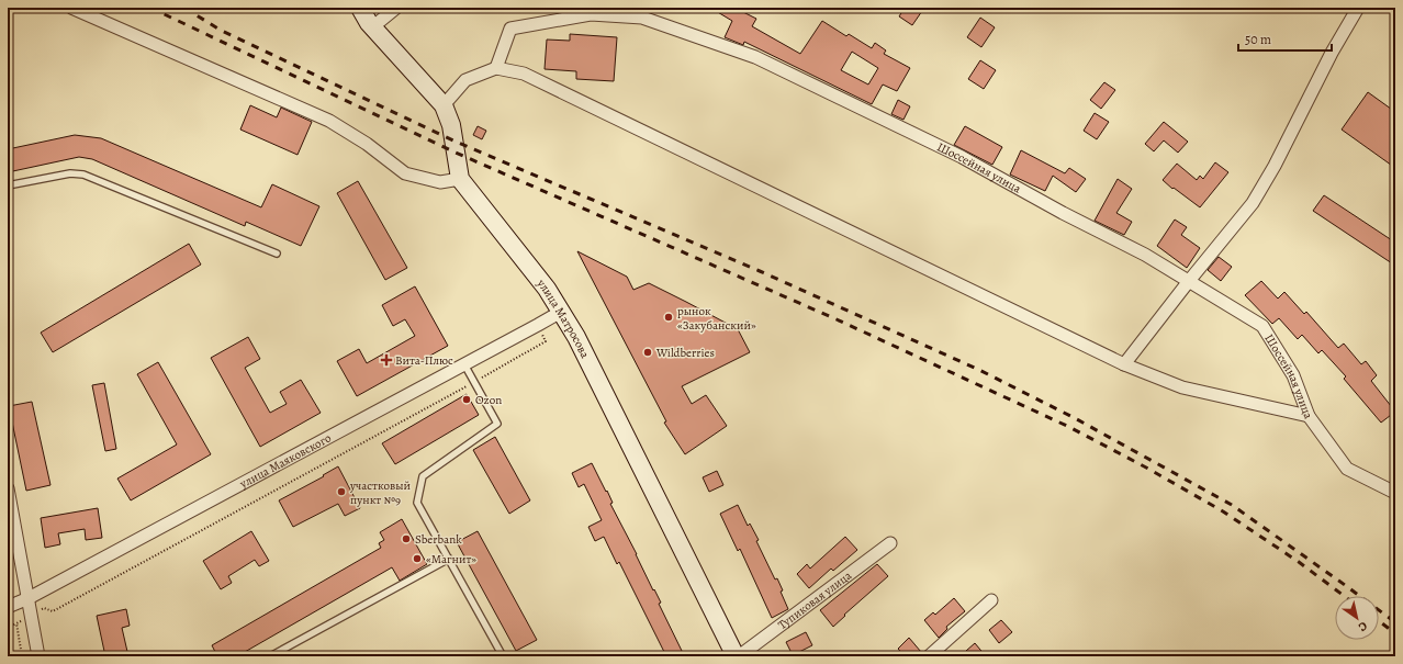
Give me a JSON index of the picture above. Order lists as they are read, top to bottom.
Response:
{
  "streets": {
    "main road": ["улица Матросова"],
    "street": ["Шоссейная улица", "улица Маяковского", "Тупиковая улица"]
  },
  "crossings": [
    ["улица Матросова", "улица Маяковского"]
  ],
  "places": {
    "other": [
      "рынок «Закубанский»",
      "Wildberries",
      "Ozon",
      "участковый пункт №9",
      "Sberbank",
      "«Магнит»"
    ],
    "health": ["Вита-Плюс"]
  },
  "scale_bar": "50 m",
  "north": "bottom right"
}
